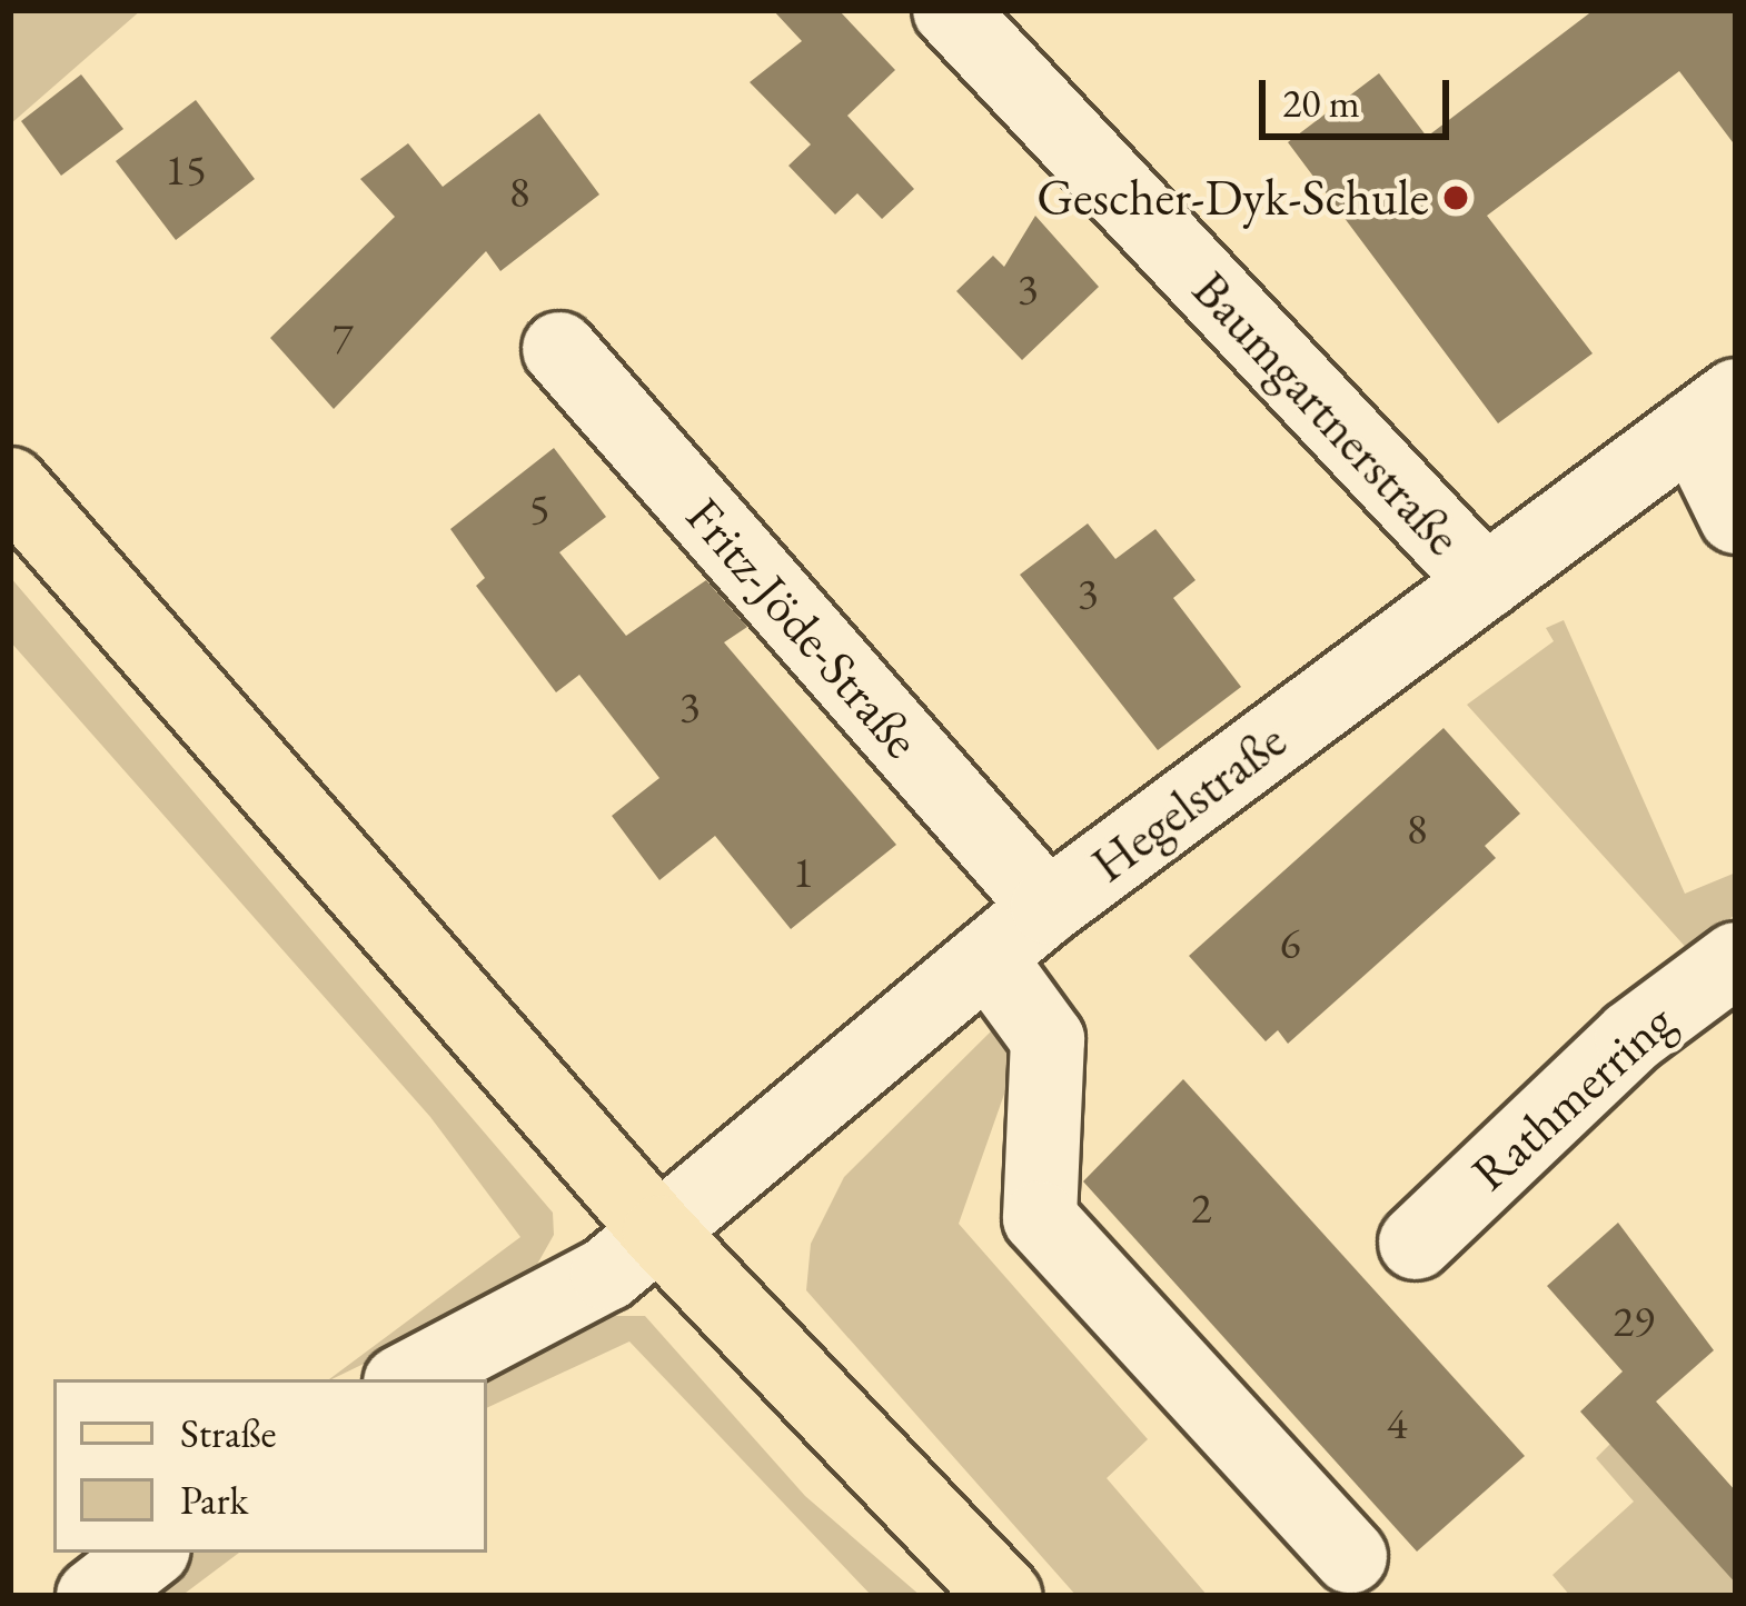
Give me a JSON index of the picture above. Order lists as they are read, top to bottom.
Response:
{
  "streets": {
    "street": [
      "Baumgartnerstraße",
      "Fritz-Jöde-Straße",
      "Hegelstraße",
      "Rathmerring"
    ]
  },
  "crossings": [
    ["Baumgartnerstraße", "Hegelstraße"],
    ["Fritz-Jöde-Straße", "Hegelstraße"]
  ],
  "places": ["Gescher-Dyk-Schule"],
  "house_numbers": [
    "15",
    "8",
    "3",
    "7",
    "5",
    "3",
    "3",
    "8",
    "1",
    "6",
    "2",
    "29",
    "4"
  ],
  "legend": ["Straße", "Park"],
  "scale_bar": "20 m"
}
